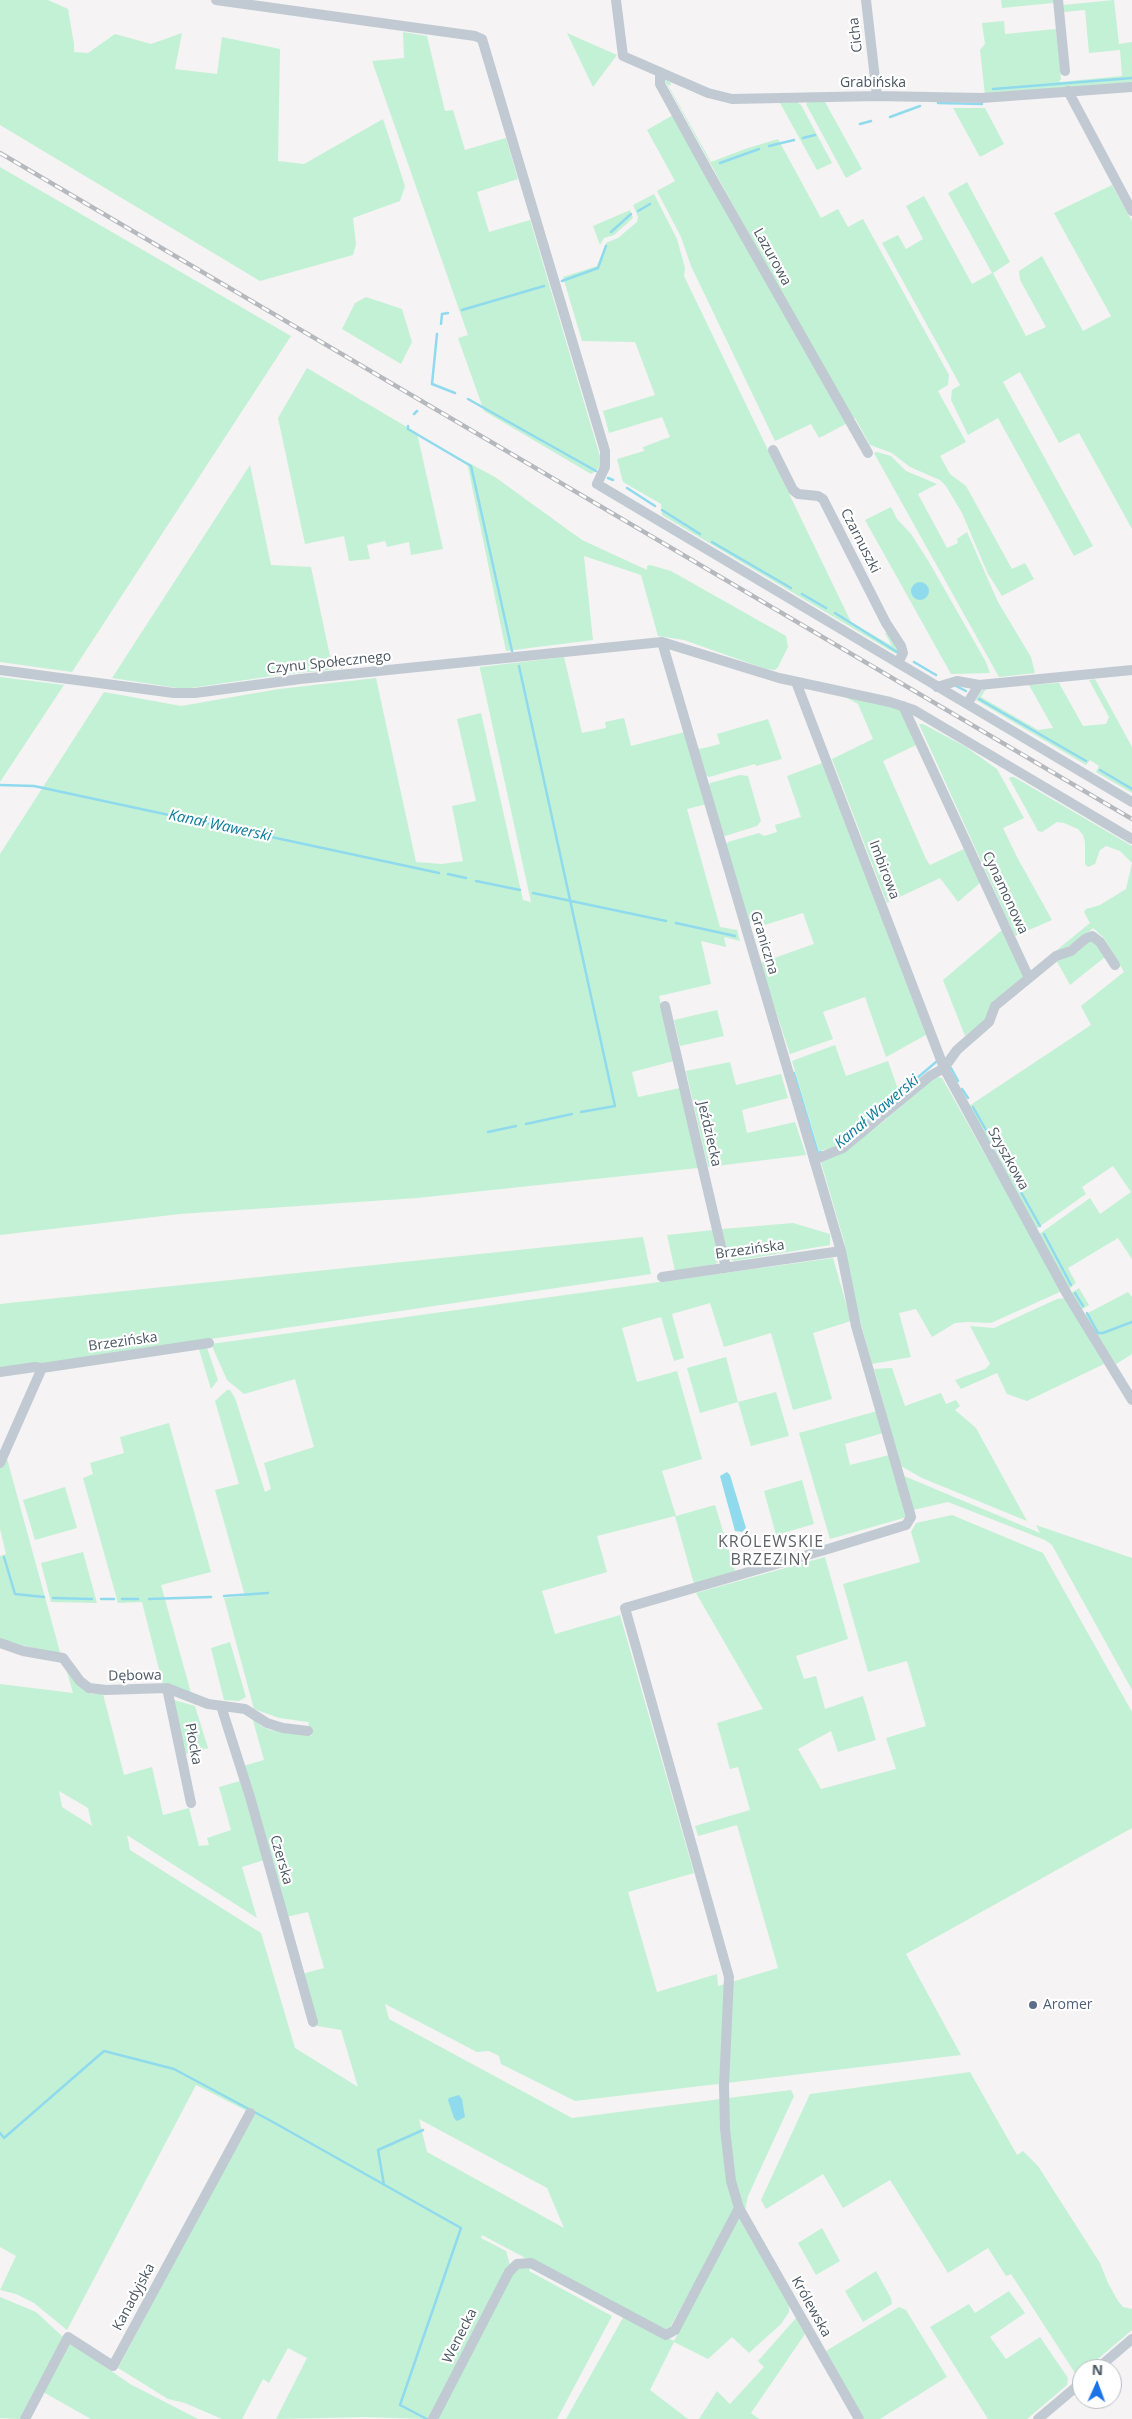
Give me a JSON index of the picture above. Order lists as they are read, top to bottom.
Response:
{
  "streets": {
    "street": [
      "Cicha",
      "Grabińska",
      "Lazurowa",
      "Czarnuszki",
      "Czynu Społecznego",
      "Imbirowa",
      "Cynamonowa",
      "Graniczna",
      "Jeździecka",
      "Szyszkowa",
      "Brzezińska",
      "Dębowa",
      "Płocka",
      "Czerska",
      "Kanadyjska",
      "Królewska",
      "Wenecka"
    ]
  },
  "crossings": [
    ["Cicha", "Grabińska"],
    ["Grabińska", "Lazurowa"],
    ["Czynu Społecznego", "Graniczna"],
    ["Imbirowa", "Szyszkowa"],
    ["Graniczna", "Brzezińska"],
    ["Graniczna", "Królewska"],
    ["Jeździecka", "Brzezińska"],
    ["Brzezińska", "Królewska"],
    ["Dębowa", "Płocka"],
    ["Dębowa", "Czerska"],
    ["Królewska", "Wenecka"]
  ],
  "districts": ["KRÓLEWSKIE BRZEZINY"],
  "water": ["Kanał Wawerski"],
  "places": ["Aromer"],
  "north": "top"
}
